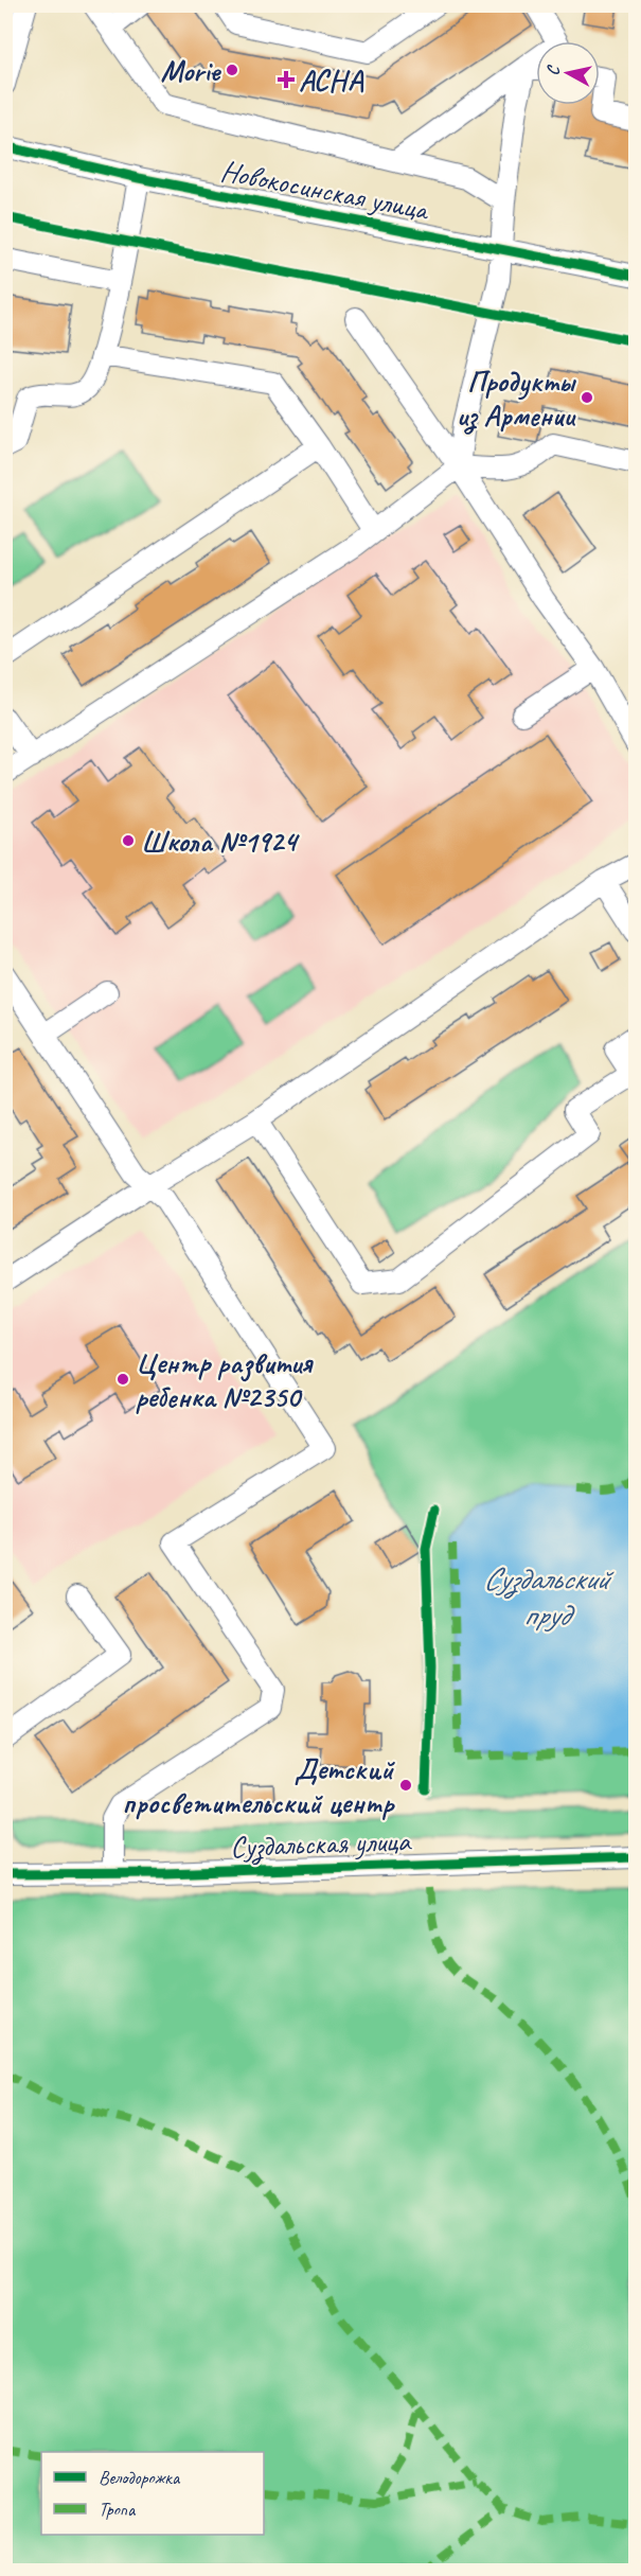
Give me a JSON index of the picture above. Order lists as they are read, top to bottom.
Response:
{
  "streets": {
    "street": ["Новокосинская улица", "Суздальская улица"]
  },
  "water": ["Суздальский пруд"],
  "places": {
    "other": [
      "Morie",
      "Продукты из Армении",
      "Школа №1924",
      "Центр развития ребенка №2350",
      "Детский просветительский центр"
    ],
    "health": ["АСНА"]
  },
  "legend": ["Велодорожка", "Тропа"],
  "north": "left"
}
